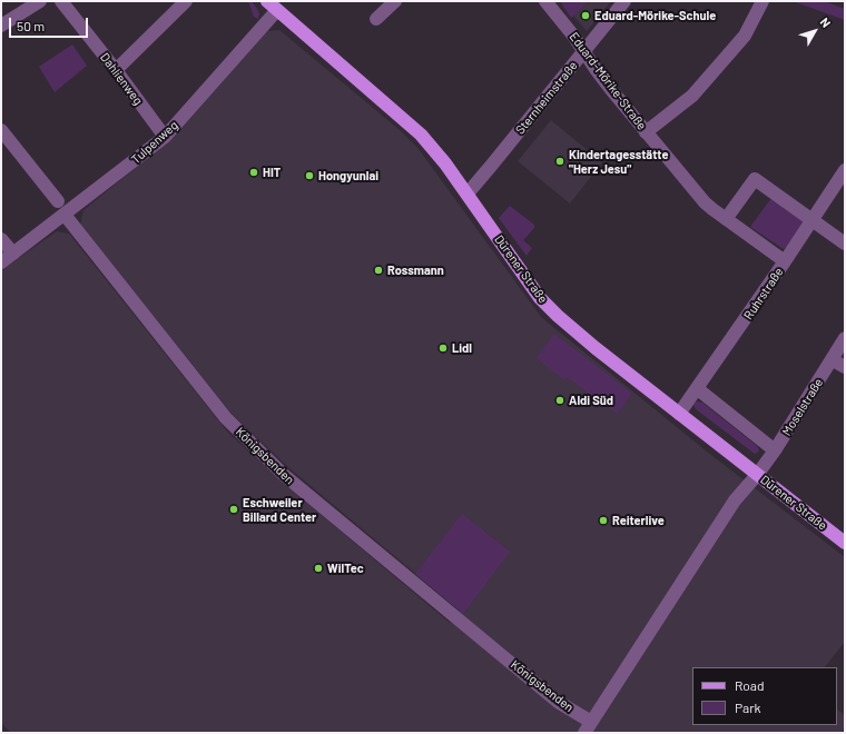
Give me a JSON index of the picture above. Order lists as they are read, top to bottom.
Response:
{
  "streets": {
    "main road": ["Dürener Straße"],
    "street": [
      "Dahlienweg",
      "Eduard-Mörike-Straße",
      "Sternheimstraße",
      "Tulpenweg",
      "Ruhrstraße",
      "Moselstraße",
      "Königsbenden"
    ]
  },
  "crossings": [
    ["Dahlienweg", "Tulpenweg"],
    ["Eduard-Mörike-Straße", "Sternheimstraße"],
    ["Eduard-Mörike-Straße", "Ruhrstraße"],
    ["Sternheimstraße", "Dürener Straße"],
    ["Tulpenweg", "Dürener Straße"],
    ["Tulpenweg", "Königsbenden"],
    ["Dürener Straße", "Ruhrstraße"],
    ["Dürener Straße", "Moselstraße"],
    ["Dürener Straße", "Königsbenden"],
    ["Moselstraße", "Königsbenden"]
  ],
  "places": [
    "Eduard-Mörike-Schule",
    "Kindertagesstätte \"Herz Jesu\"",
    "HIT",
    "Hongyunlai",
    "Rossmann",
    "Lidl",
    "Aldi Süd",
    "Eschweiler Billard Center",
    "Reiterlive",
    "WilTec"
  ],
  "legend": ["Road", "Park"],
  "scale_bar": "50 m",
  "north": "top right"
}
